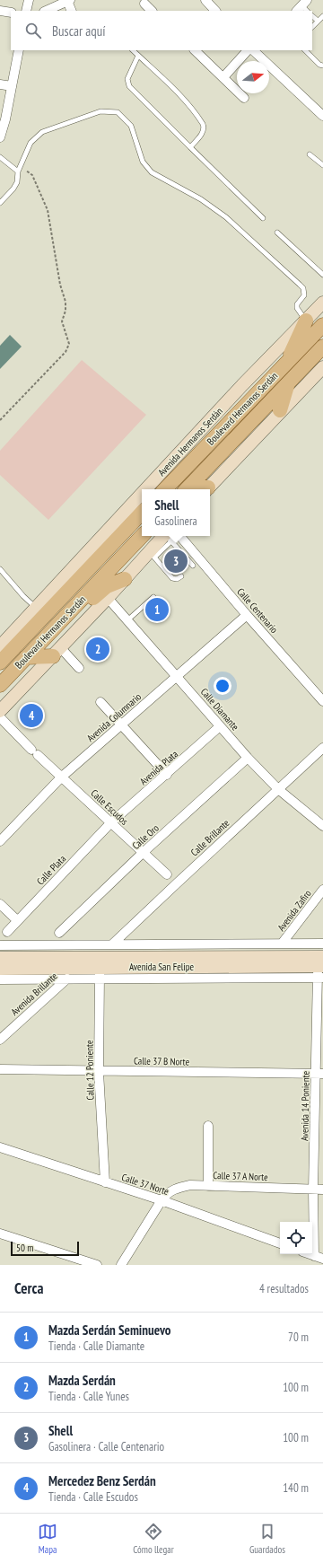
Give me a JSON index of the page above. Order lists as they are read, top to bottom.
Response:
{
  "streets": {
    "main road": ["Boulevard Hermanos Serdán", "Avenida Hermanos Serdán", "Avenida San Felipe"],
    "street": [
      "Calle Centenario",
      "Calle Diamante",
      "Avenida Columnario",
      "Avenida Plata",
      "Calle Escudos",
      "Calle Oro",
      "Calle Brillante",
      "Calle Plata",
      "Avenida Zafiro",
      "Avenida Brillante",
      "Calle 37 B Norte",
      "Calle 12 Poniente",
      "Avenida 14 Poniente",
      "Calle 37 A Norte",
      "Calle 37 Norte"
    ]
  },
  "crossings": [
    ["Calle Centenario", "Avenida Columnario"],
    ["Calle Diamante", "Avenida Columnario"],
    ["Calle Diamante", "Avenida Plata"],
    ["Calle Diamante", "Calle Oro"],
    ["Calle Diamante", "Calle Brillante"],
    ["Avenida Columnario", "Calle Escudos"],
    ["Avenida Plata", "Calle Escudos"],
    ["Avenida Plata", "Calle Plata"],
    ["Calle Escudos", "Calle Oro"],
    ["Calle Escudos", "Calle Plata"],
    ["Avenida San Felipe", "Avenida Brillante"],
    ["Avenida San Felipe", "Calle 12 Poniente"],
    ["Avenida San Felipe", "Avenida 14 Poniente"],
    ["Calle 37 B Norte", "Calle 12 Poniente"],
    ["Calle 37 B Norte", "Avenida 14 Poniente"],
    ["Calle 12 Poniente", "Calle 37 Norte"],
    ["Avenida 14 Poniente", "Calle 37 A Norte"],
    ["Calle 37 A Norte", "Calle 37 Norte"]
  ],
  "scale_bar": "50 m",
  "north": "right",
  "page": {
    "search": "Buscar aquí",
    "popup": ["Shell", "Gasolinera"],
    "pins": [
      "3",
      "1",
      "2",
      "4"
    ],
    "scale": "50 m",
    "heading": ["Cerca", "4 resultados"],
    "list": [
      {
        "mark": "1",
        "name": "Mazda Serdán Seminuevo",
        "note": "Tienda · Calle Diamante",
        "value": "70 m"
      },
      {
        "mark": "2",
        "name": "Mazda Serdán",
        "note": "Tienda · Calle Yunes",
        "value": "100 m"
      },
      {
        "mark": "3",
        "name": "Shell",
        "note": "Gasolinera · Calle Centenario",
        "value": "100 m"
      },
      {
        "mark": "4",
        "name": "Mercedez Benz Serdán",
        "note": "Tienda · Calle Escudos",
        "value": "140 m"
      }
    ],
    "nav": ["Mapa", "Cómo llegar", "Guardados"]
  }
}
